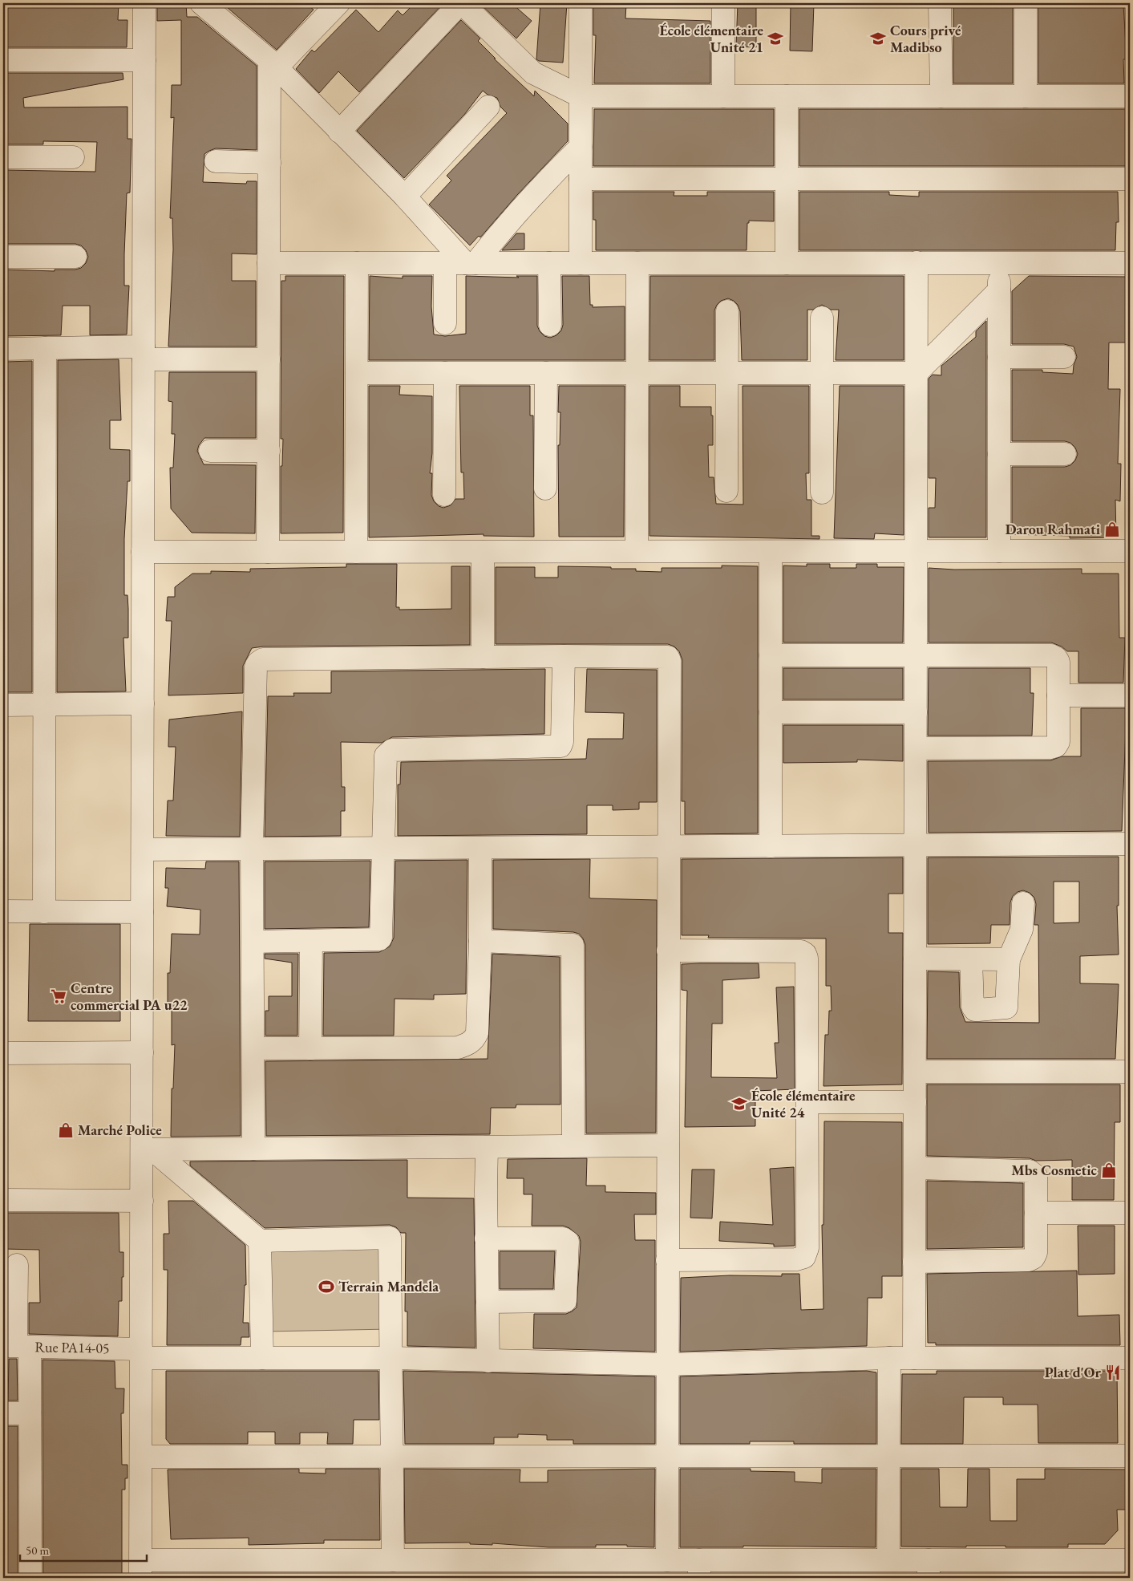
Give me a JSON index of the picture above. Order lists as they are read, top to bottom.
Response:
{
  "streets": {
    "street": ["Rue PA14-05"]
  },
  "places": {
    "school or university": ["École élémentaire Unité 21", "Cours privé Madibso", "École élémentaire Unité 24"],
    "shop": ["Darou Rahmati", "Marché Police", "Mbs Cosmetic"],
    "supermarket": ["Centre commercial PA u22"],
    "sports": ["Terrain Mandela"],
    "restaurant": ["Plat d'Or"]
  },
  "scale_bar": "50 m"
}
